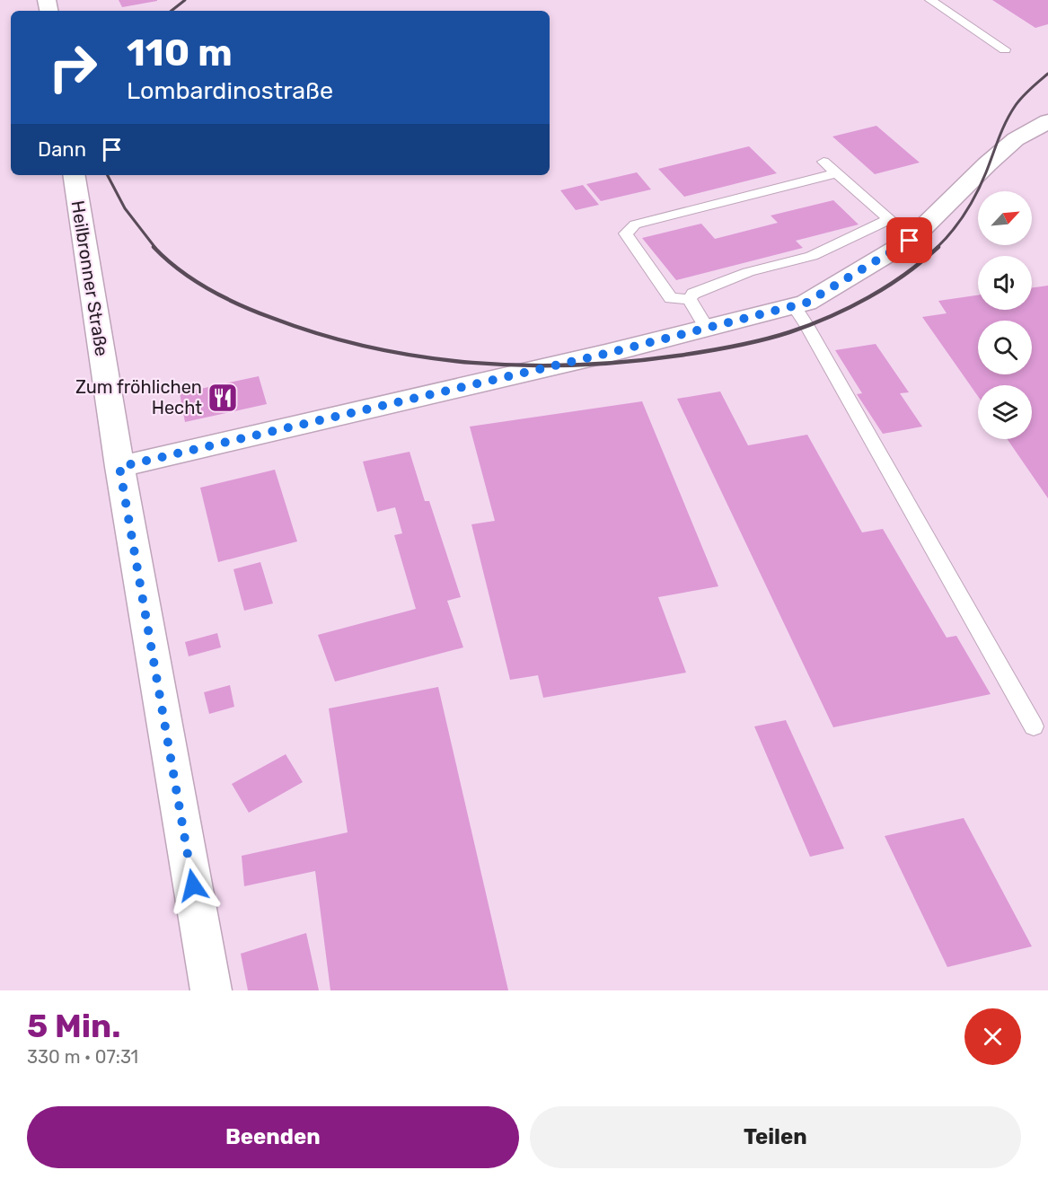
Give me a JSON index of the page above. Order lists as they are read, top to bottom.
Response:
{
  "streets": {
    "street": ["Heilbronner Straße"]
  },
  "places": {
    "restaurant": ["Zum fröhlichen Hecht"]
  },
  "north": "top right",
  "page": {
    "turn": ["110 m", "Lombardinostraße"],
    "then": "Dann",
    "heading": ["5 Min.", "330 m · 07:31"],
    "buttons": ["Beenden", "Teilen"]
  }
}
